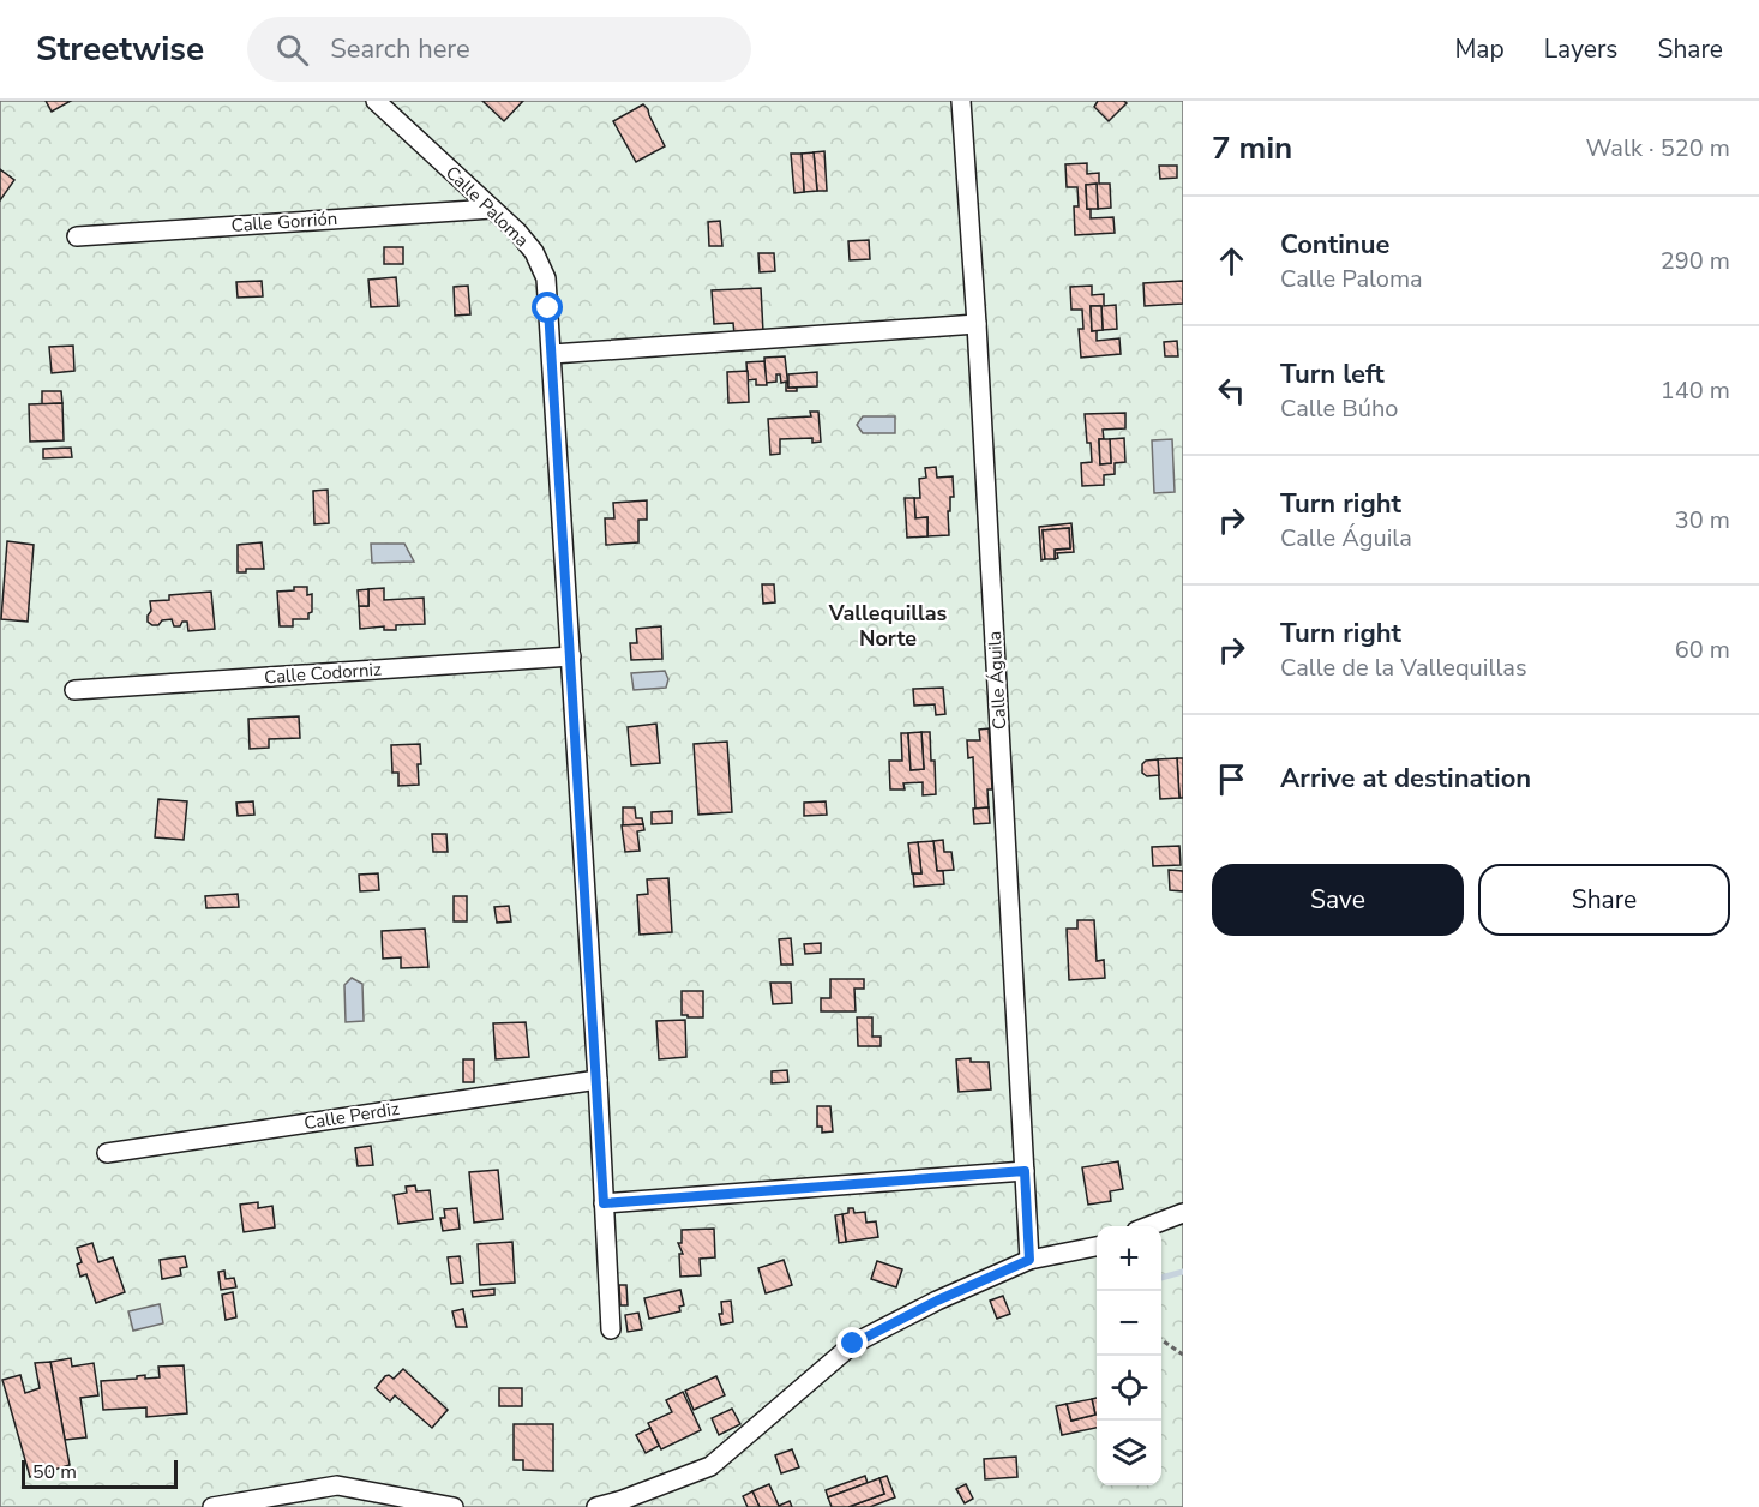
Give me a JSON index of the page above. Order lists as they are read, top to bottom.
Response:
{
  "streets": {
    "street": [
      "Calle Paloma",
      "Calle Gorrión",
      "Calle Codorniz",
      "Calle Águila",
      "Calle Perdiz"
    ]
  },
  "crossings": [
    ["Calle Paloma", "Calle Gorrión"],
    ["Calle Paloma", "Calle Codorniz"],
    ["Calle Paloma", "Calle Perdiz"]
  ],
  "districts": ["Vallequillas Norte"],
  "scale_bar": "50 m",
  "page": {
    "header": "Streetwise",
    "search": "Search here",
    "nav": ["Map", "Layers", "Share"],
    "heading": ["7 min", "Walk · 520 m"],
    "list": [
      ["Continue", "Calle Paloma", "290 m"],
      ["Turn left", "Calle Búho", "140 m"],
      ["Turn right", "Calle Águila", "30 m"],
      ["Turn right", "Calle de la Vallequillas", "60 m"],
      "Arrive at destination"
    ],
    "buttons": ["Save", "Share"],
    "map_buttons": ["+", "−"],
    "scale": "50 m"
  }
}
